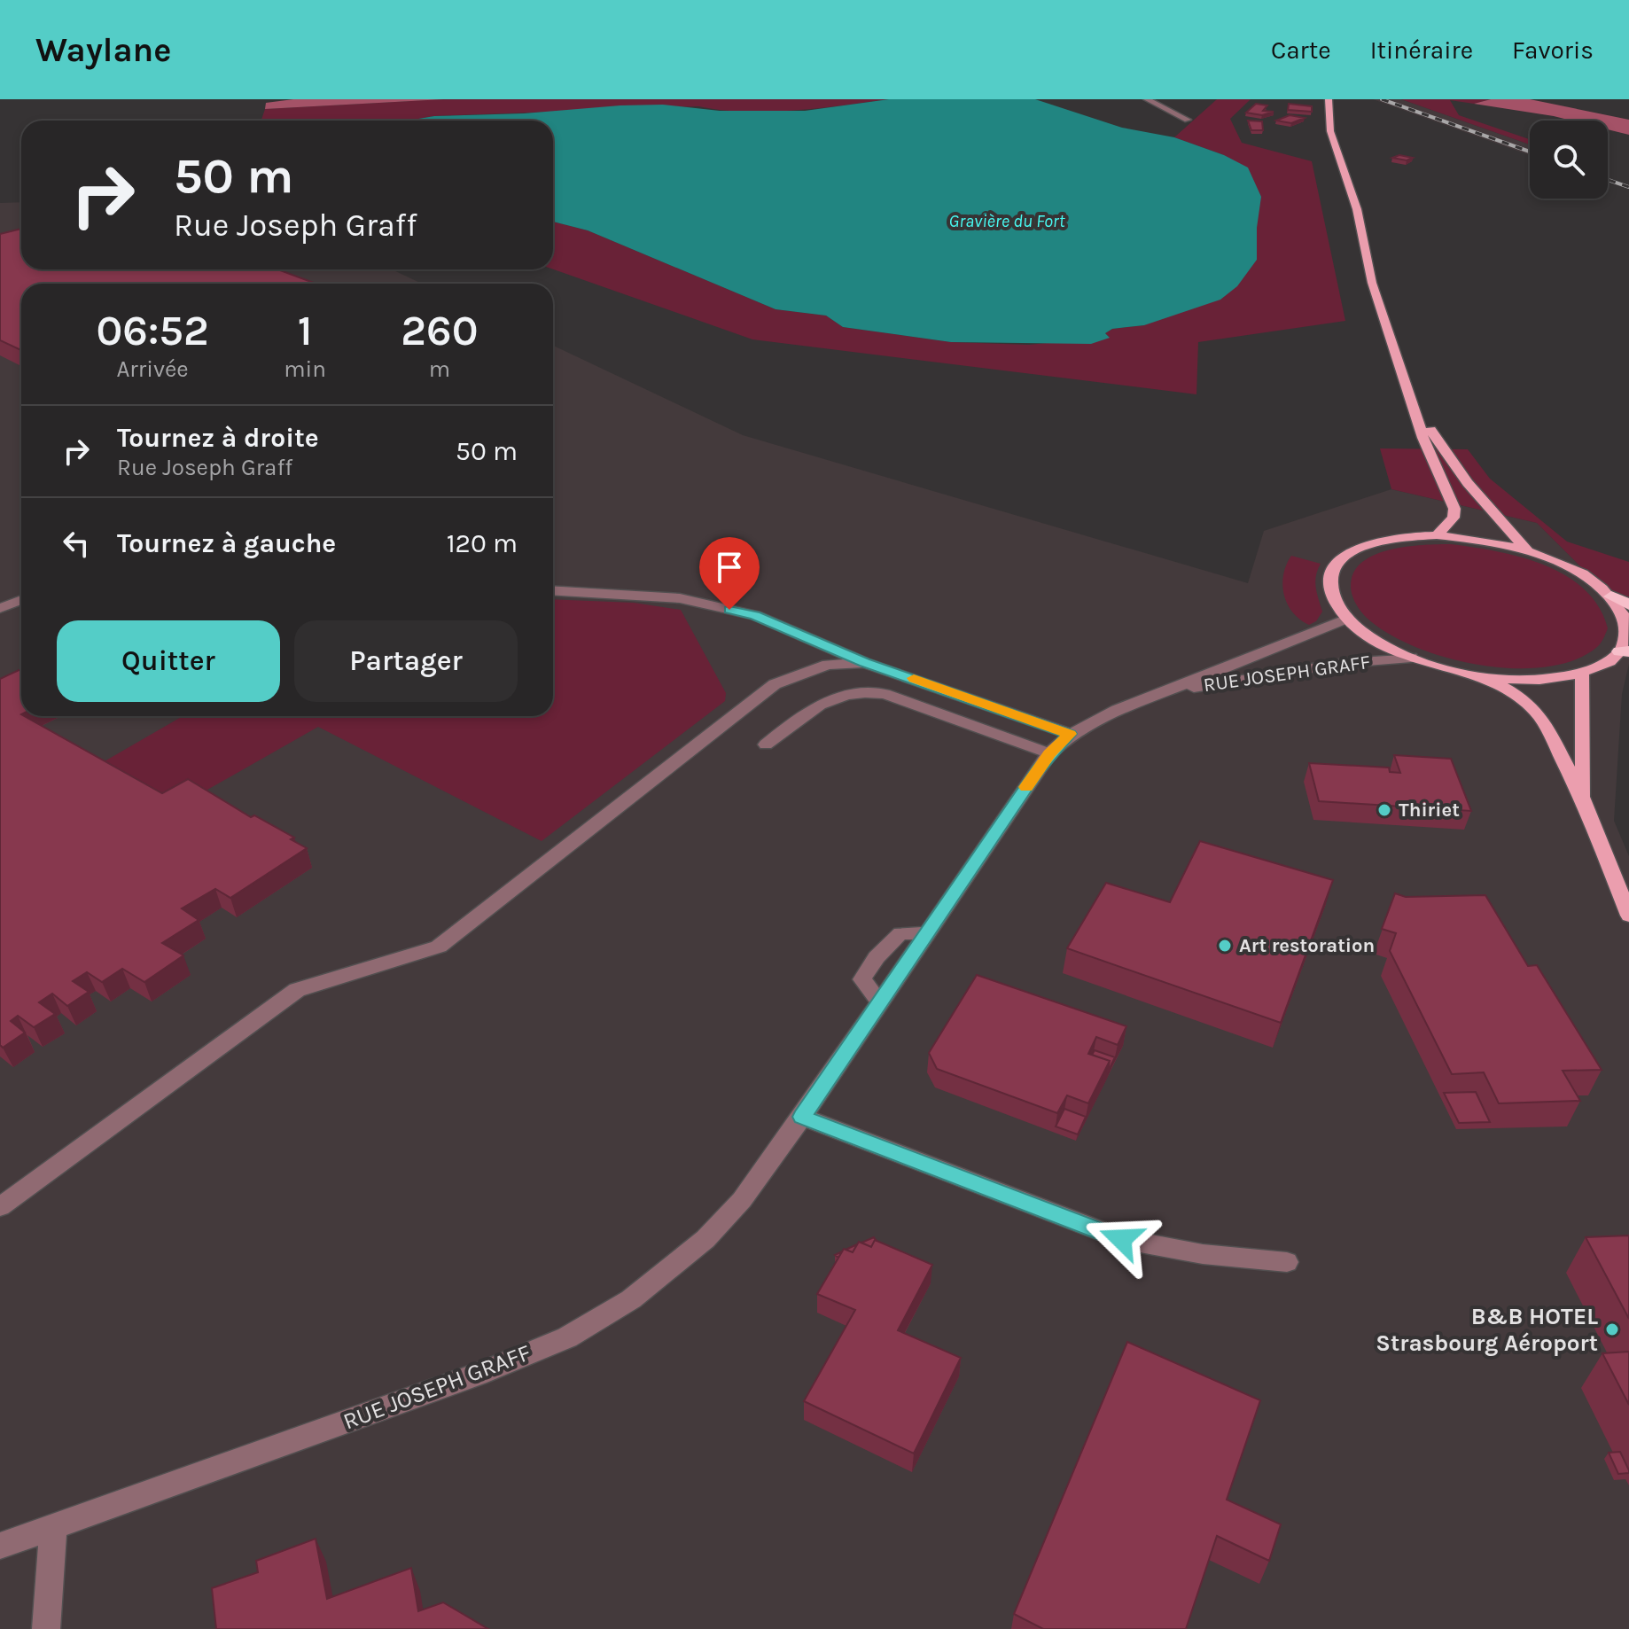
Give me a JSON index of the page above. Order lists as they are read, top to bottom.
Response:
{
  "streets": {
    "street": ["RUE JOSEPH GRAFF"]
  },
  "water": ["Gravière du Fort"],
  "places": ["Thiriet", "Art restoration", "B&B HOTEL Strasbourg Aéroport"],
  "page": {
    "header": "Waylane",
    "nav": ["Carte", "Itinéraire", "Favoris"],
    "turn": ["50 m", "Rue Joseph Graff"],
    "eta": [
      "06:52",
      "Arrivée",
      "1",
      "min",
      "260",
      "m"
    ],
    "list": [
      {
        "name": "Tournez à droite",
        "note": "Rue Joseph Graff",
        "value": "50 m"
      },
      {
        "name": "Tournez à gauche",
        "value": "120 m"
      }
    ],
    "buttons": ["Quitter", "Partager"]
  }
}
